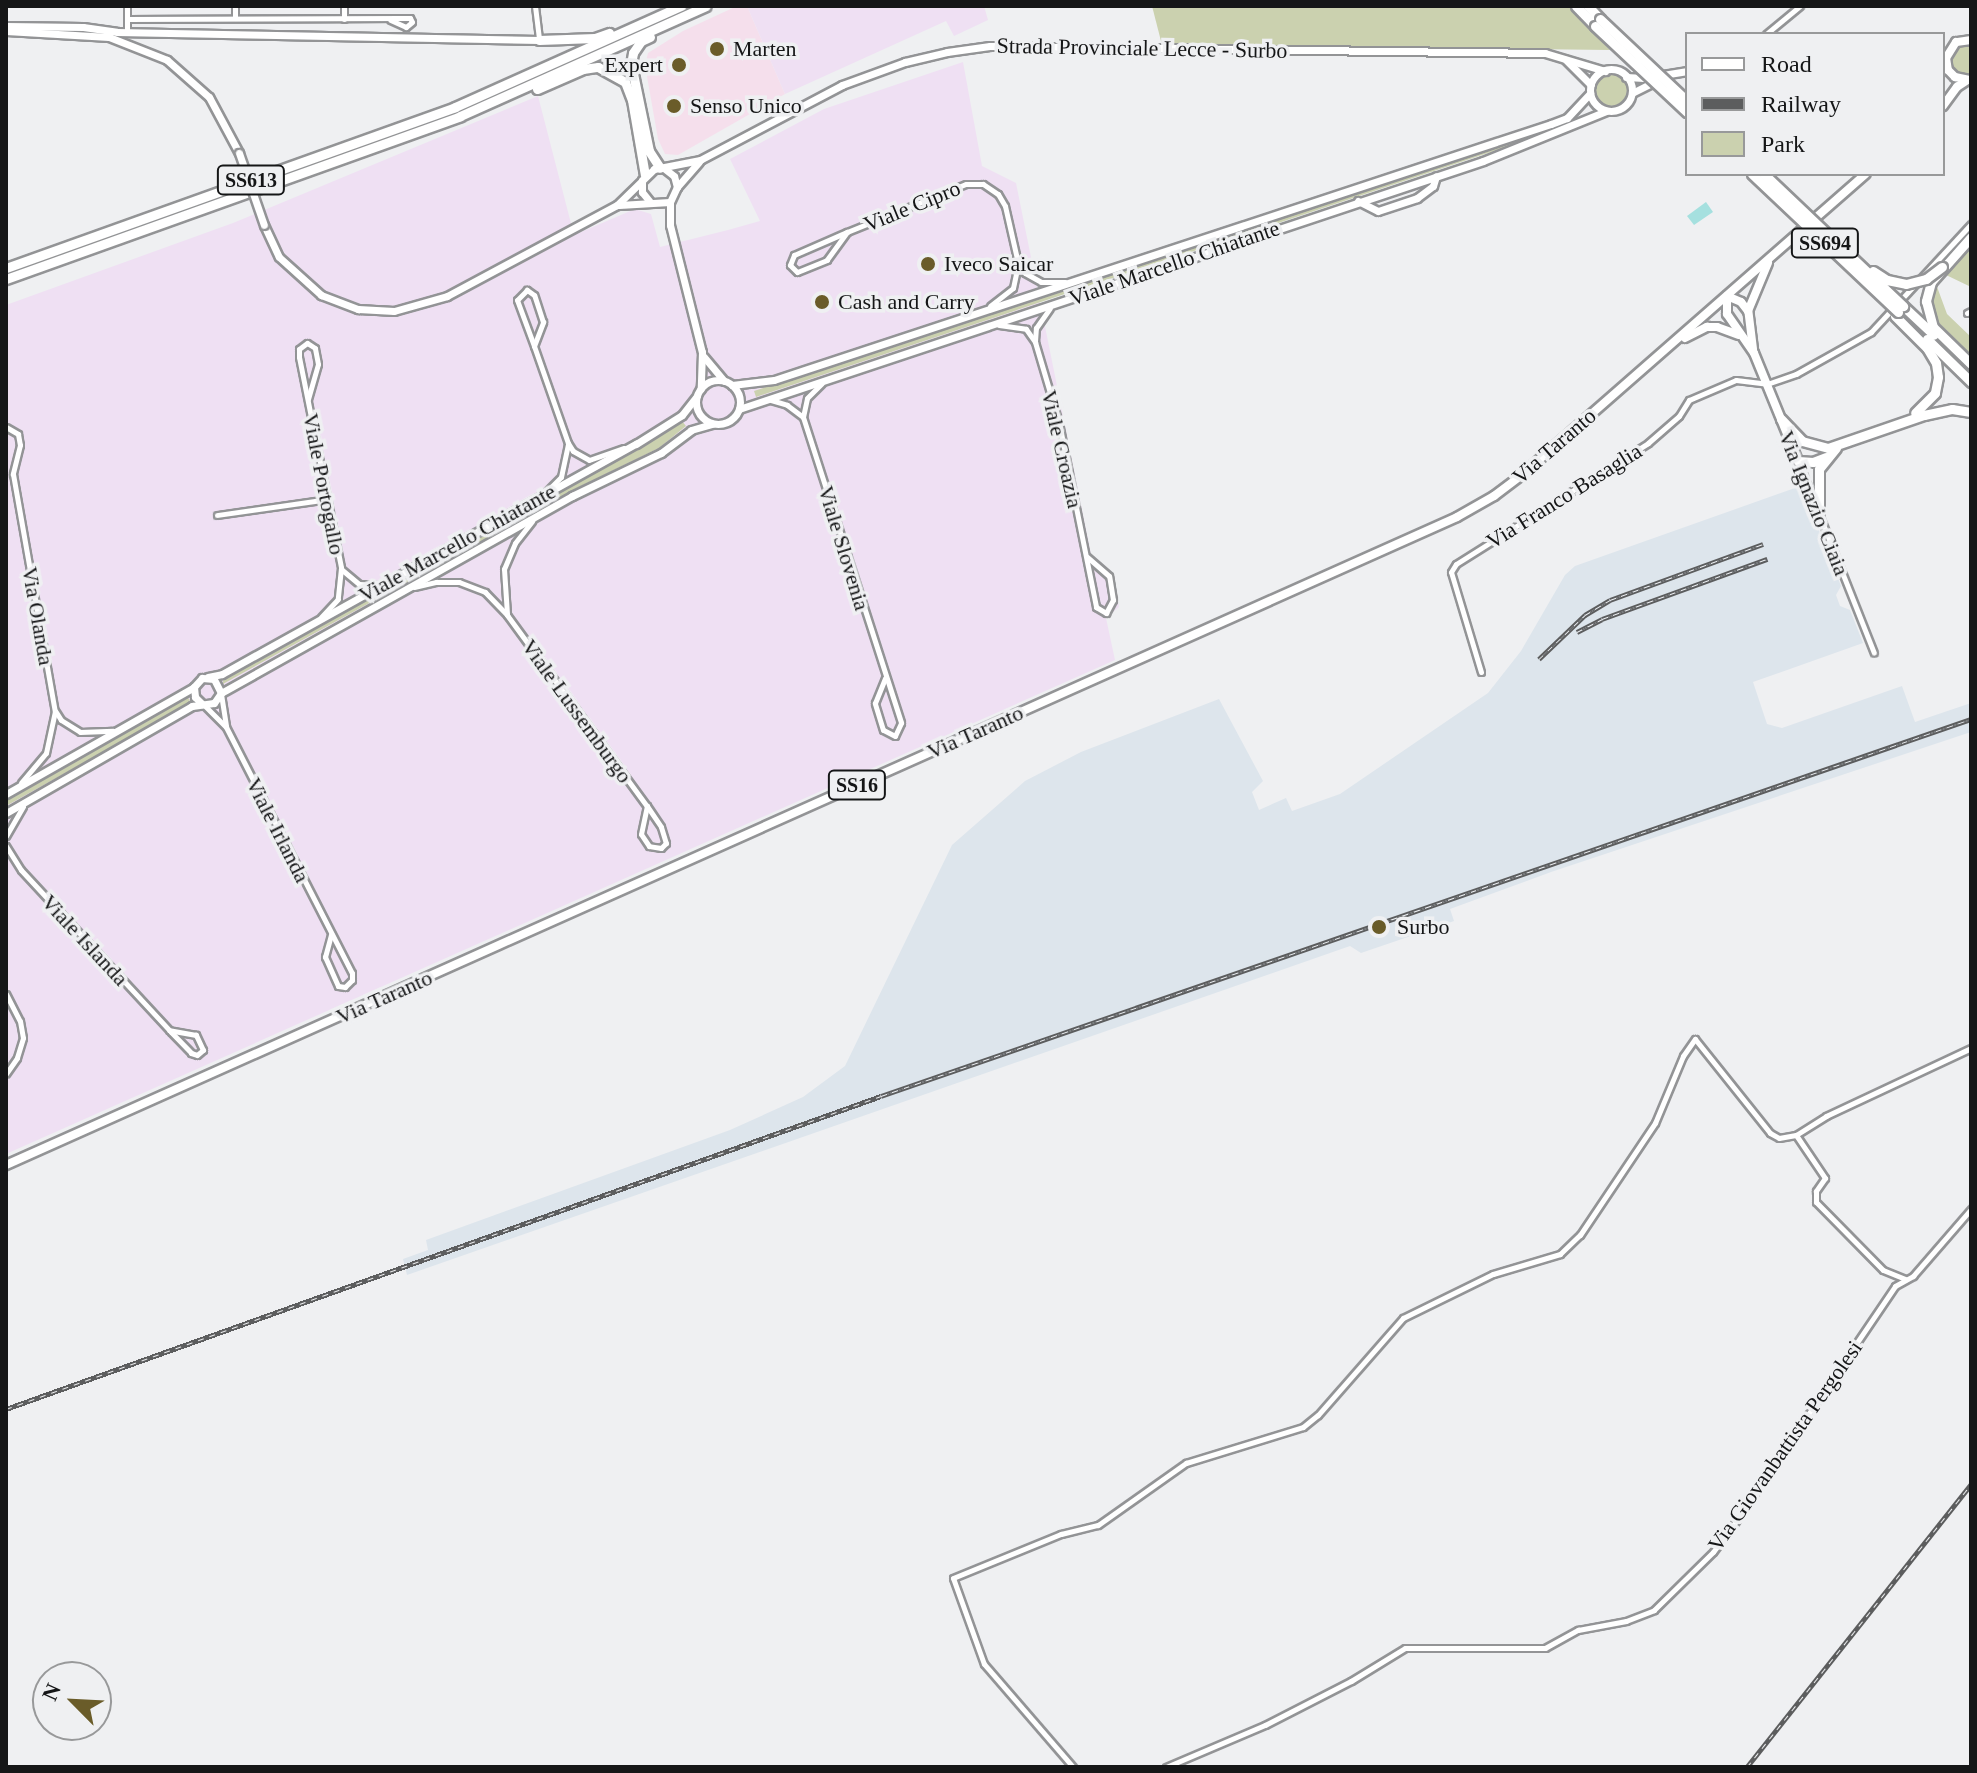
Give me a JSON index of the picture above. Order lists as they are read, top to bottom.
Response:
{
  "streets": {
    "highway": ["SS613", "SS694"],
    "main road": ["Via Taranto", "Via Ignazio Ciaia", "SS16"],
    "street": [
      "Strada Provinciale Lecce - Surbo",
      "Viale Cipro",
      "Viale Marcello Chiatante",
      "Viale Croazia",
      "Viale Portogallo",
      "Via Franco Basaglia",
      "Viale Slovenia",
      "Via Olanda",
      "Viale Lussemburgo",
      "Viale Irlanda",
      "Viale Islanda",
      "Via Giovanbattista Pergolesi"
    ]
  },
  "crossings": [
    ["Strada Provinciale Lecce - Surbo", "Viale Marcello Chiatante"],
    ["Viale Marcello Chiatante", "Viale Portogallo"],
    ["Viale Marcello Chiatante", "Via Olanda"],
    ["Viale Marcello Chiatante", "Viale Lussemburgo"],
    ["Viale Marcello Chiatante", "Viale Irlanda"],
    ["Via Taranto", "Via Ignazio Ciaia"],
    ["Via Franco Basaglia", "Via Ignazio Ciaia"]
  ],
  "places": [
    "Marten",
    "Expert",
    "Senso Unico",
    "Iveco Saicar",
    "Cash and Carry",
    "Surbo"
  ],
  "legend": ["Road", "Railway", "Park"],
  "north": "top left"
}
